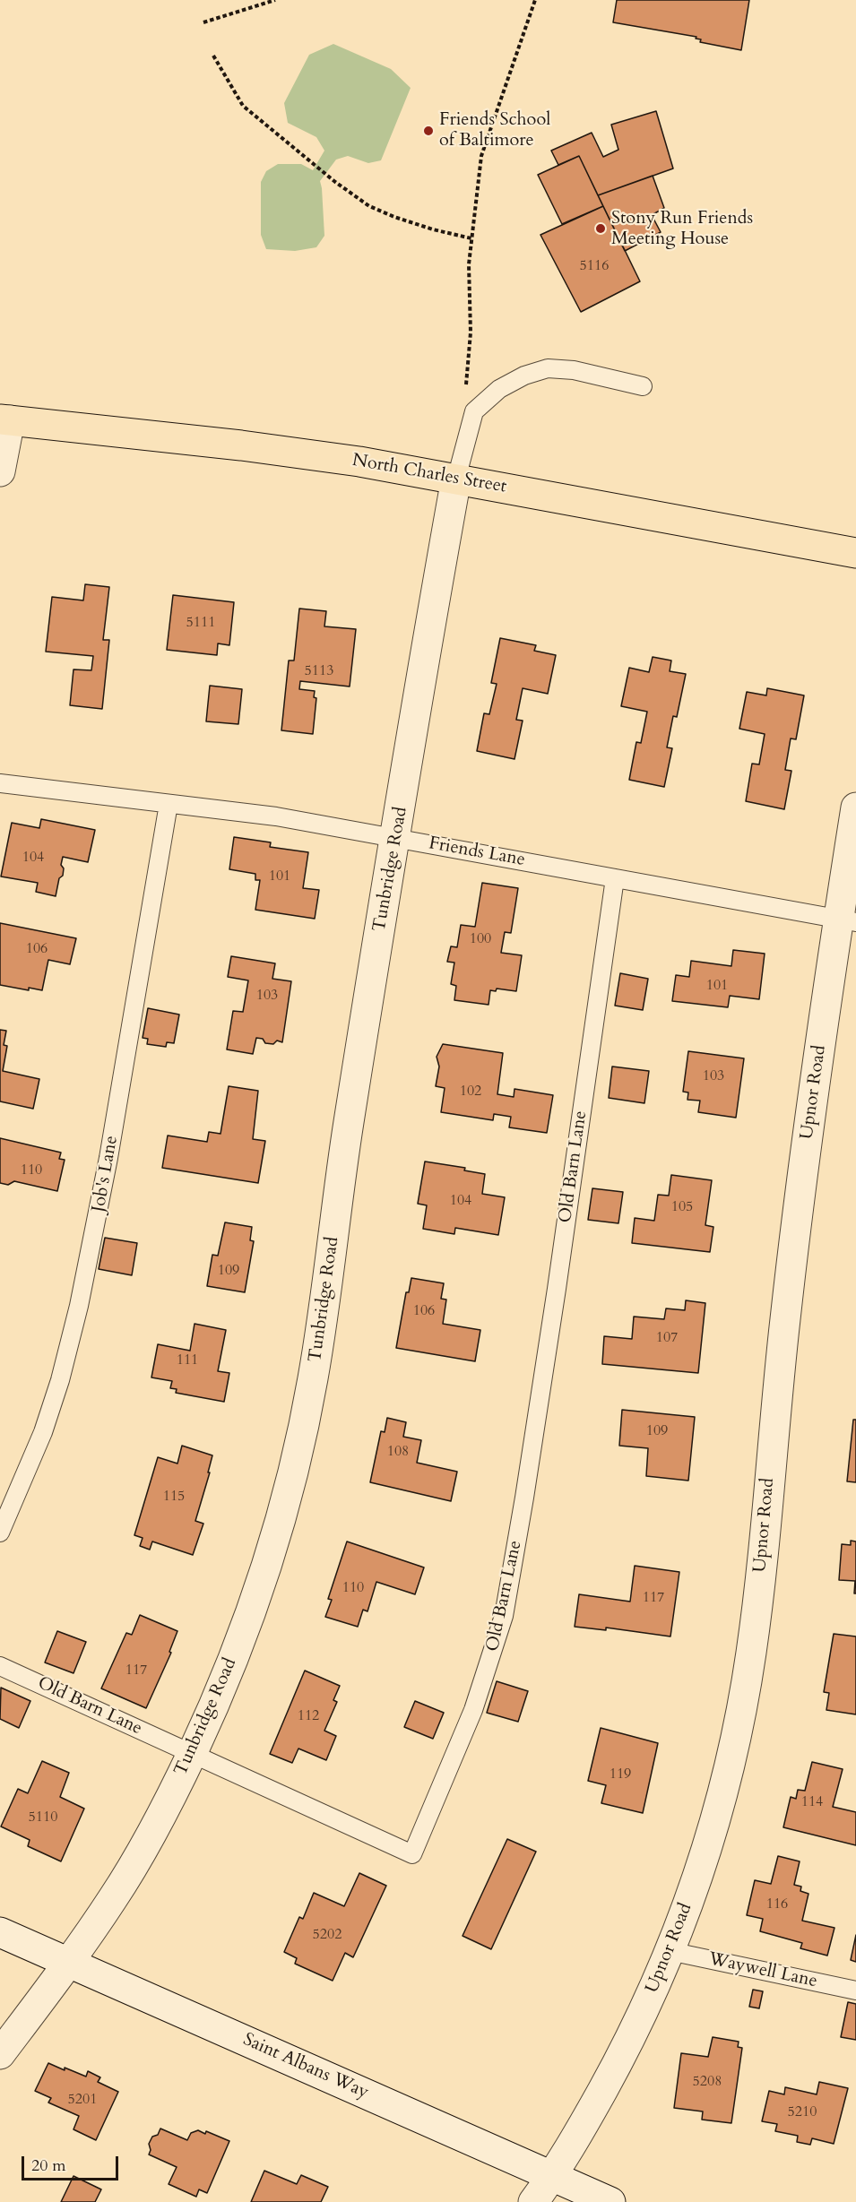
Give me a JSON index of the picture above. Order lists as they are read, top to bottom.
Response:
{
  "streets": {
    "main road": ["North Charles Street"],
    "street": ["Tunbridge Road", "Upnor Road", "Saint Albans Way"],
    "lane": [
      "Friends Lane",
      "Old Barn Lane",
      "Job's Lane",
      "Waywell Lane"
    ]
  },
  "crossings": [
    ["North Charles Street", "Tunbridge Road"],
    ["Friends Lane", "Tunbridge Road"],
    ["Friends Lane", "Upnor Road"],
    ["Friends Lane", "Old Barn Lane"],
    ["Friends Lane", "Job's Lane"],
    ["Tunbridge Road", "Old Barn Lane"],
    ["Tunbridge Road", "Saint Albans Way"],
    ["Upnor Road", "Waywell Lane"],
    ["Upnor Road", "Saint Albans Way"]
  ],
  "places": ["Friends School of Baltimore", "Stony Run Friends Meeting House"],
  "house_numbers": [
    "5116",
    "5111",
    "5113",
    "104",
    "101",
    "100",
    "106",
    "101",
    "103",
    "103",
    "102",
    "110",
    "104",
    "105",
    "109",
    "106",
    "107",
    "111",
    "109",
    "108",
    "115",
    "110",
    "117",
    "117",
    "112",
    "119",
    "114",
    "5110",
    "116",
    "5202",
    "5208",
    "5201",
    "5210"
  ],
  "scale_bar": "20 m"
}
